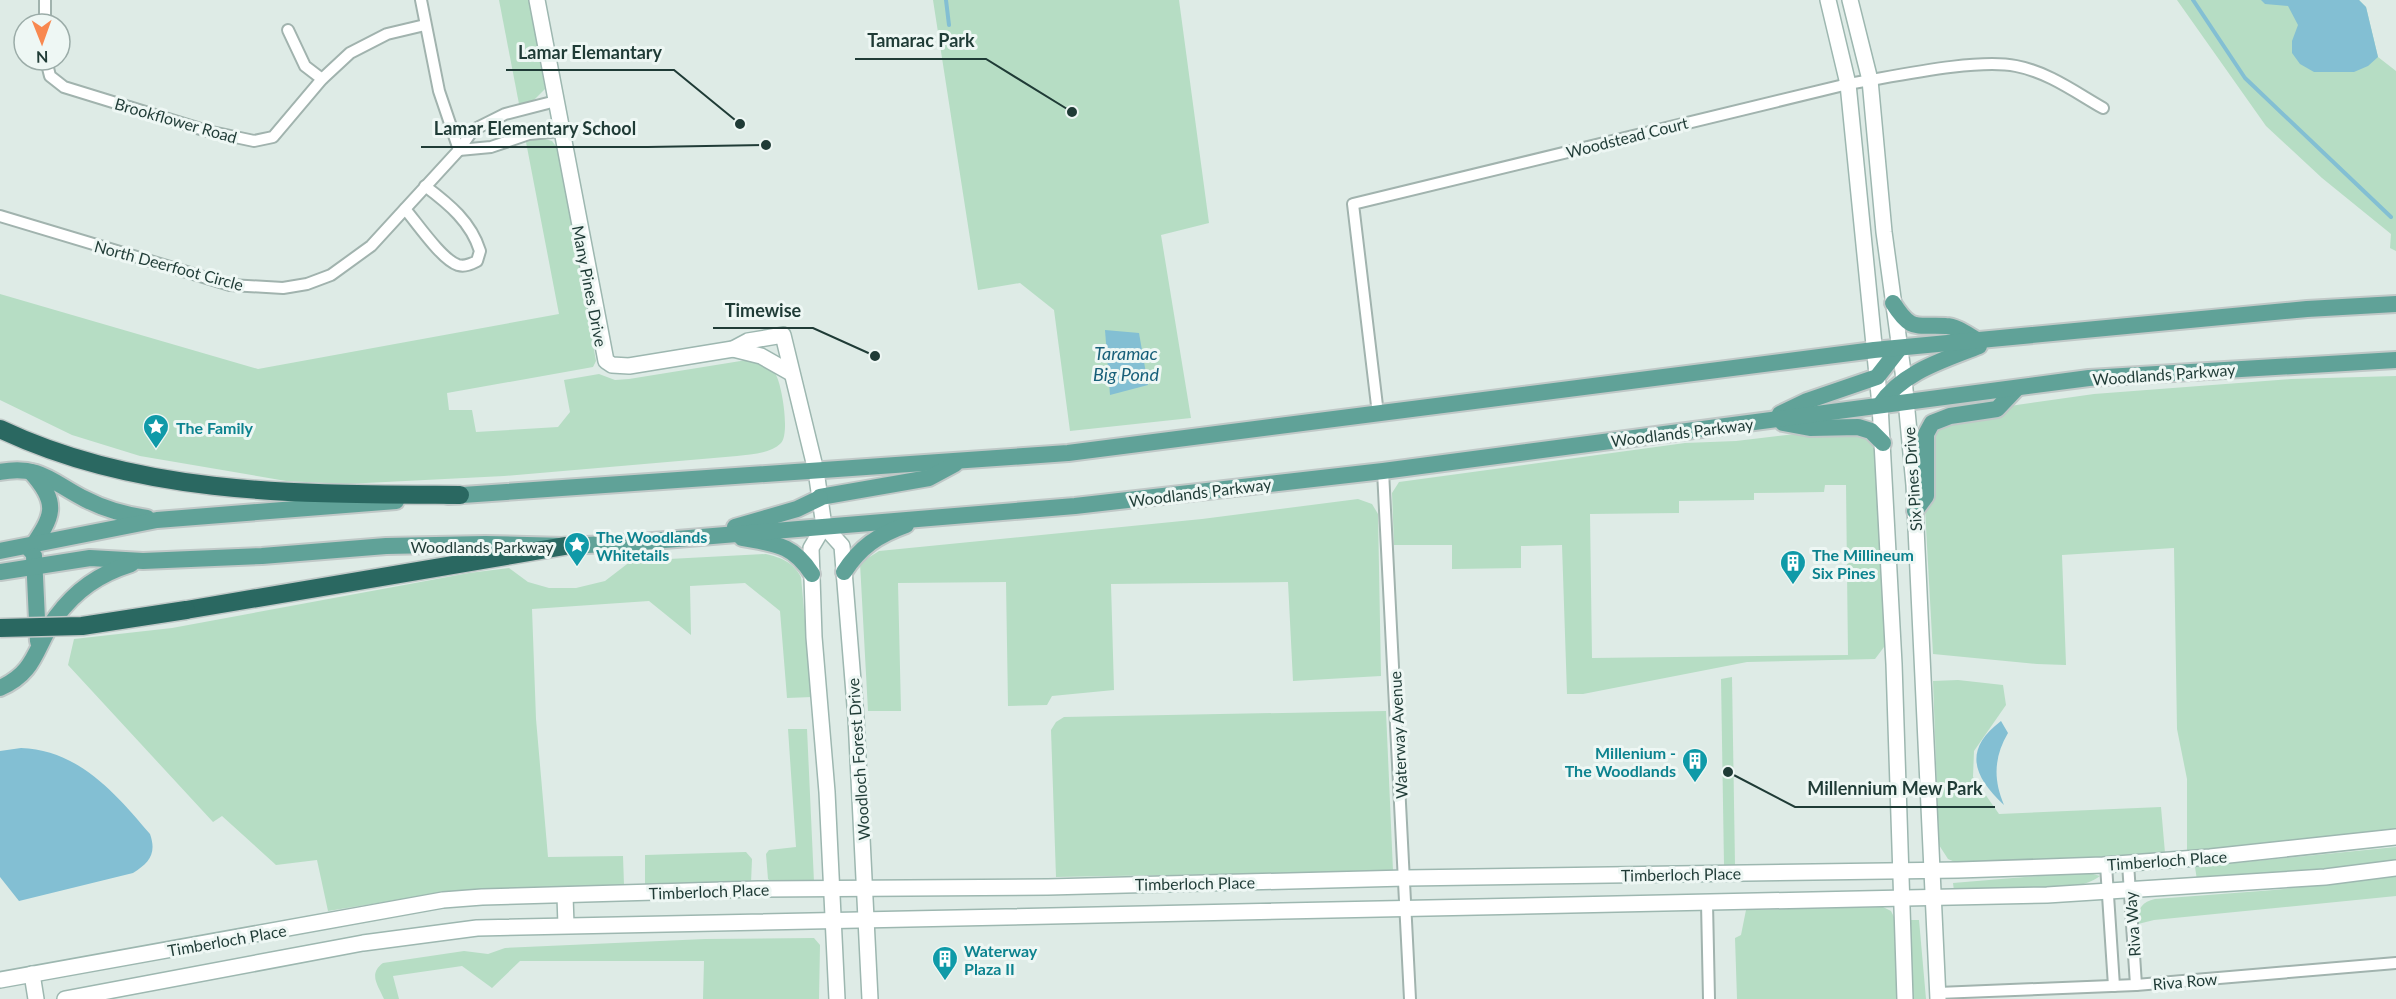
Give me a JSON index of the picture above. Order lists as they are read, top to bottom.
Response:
{
  "streets": {
    "main road": ["Woodlands Parkway"],
    "street": [
      "Brookflower Road",
      "Woodstead Court",
      "North Deerfoot Circle",
      "Many Pines Drive",
      "Six Pines Drive",
      "Waterway Avenue",
      "Woodloch Forest Drive",
      "Timberloch Place",
      "Riva Way",
      "Riva Row"
    ]
  },
  "crossings": [
    ["Woodstead Court", "Six Pines Drive"],
    ["North Deerfoot Circle", "Many Pines Drive"],
    ["Woodlands Parkway", "Six Pines Drive"],
    ["Woodlands Parkway", "Waterway Avenue"],
    ["Woodlands Parkway", "Woodloch Forest Drive"],
    ["Six Pines Drive", "Timberloch Place"],
    ["Six Pines Drive", "Riva Row"],
    ["Waterway Avenue", "Timberloch Place"],
    ["Woodloch Forest Drive", "Timberloch Place"],
    ["Timberloch Place", "Riva Way"],
    ["Riva Way", "Riva Row"]
  ],
  "water": ["Taramac Big Pond"],
  "places": {
    "other": [
      "Tamarac Park",
      "Lamar Elemantary",
      "Lamar Elementary School",
      "Timewise",
      "Millennium Mew Park"
    ],
    "place": ["The Family", "The Woodlands Whitetails"],
    "building": ["The Millineum Six Pines", "Millenium - The Woodlands", "Waterway Plaza II"]
  },
  "north": "bottom"
}
